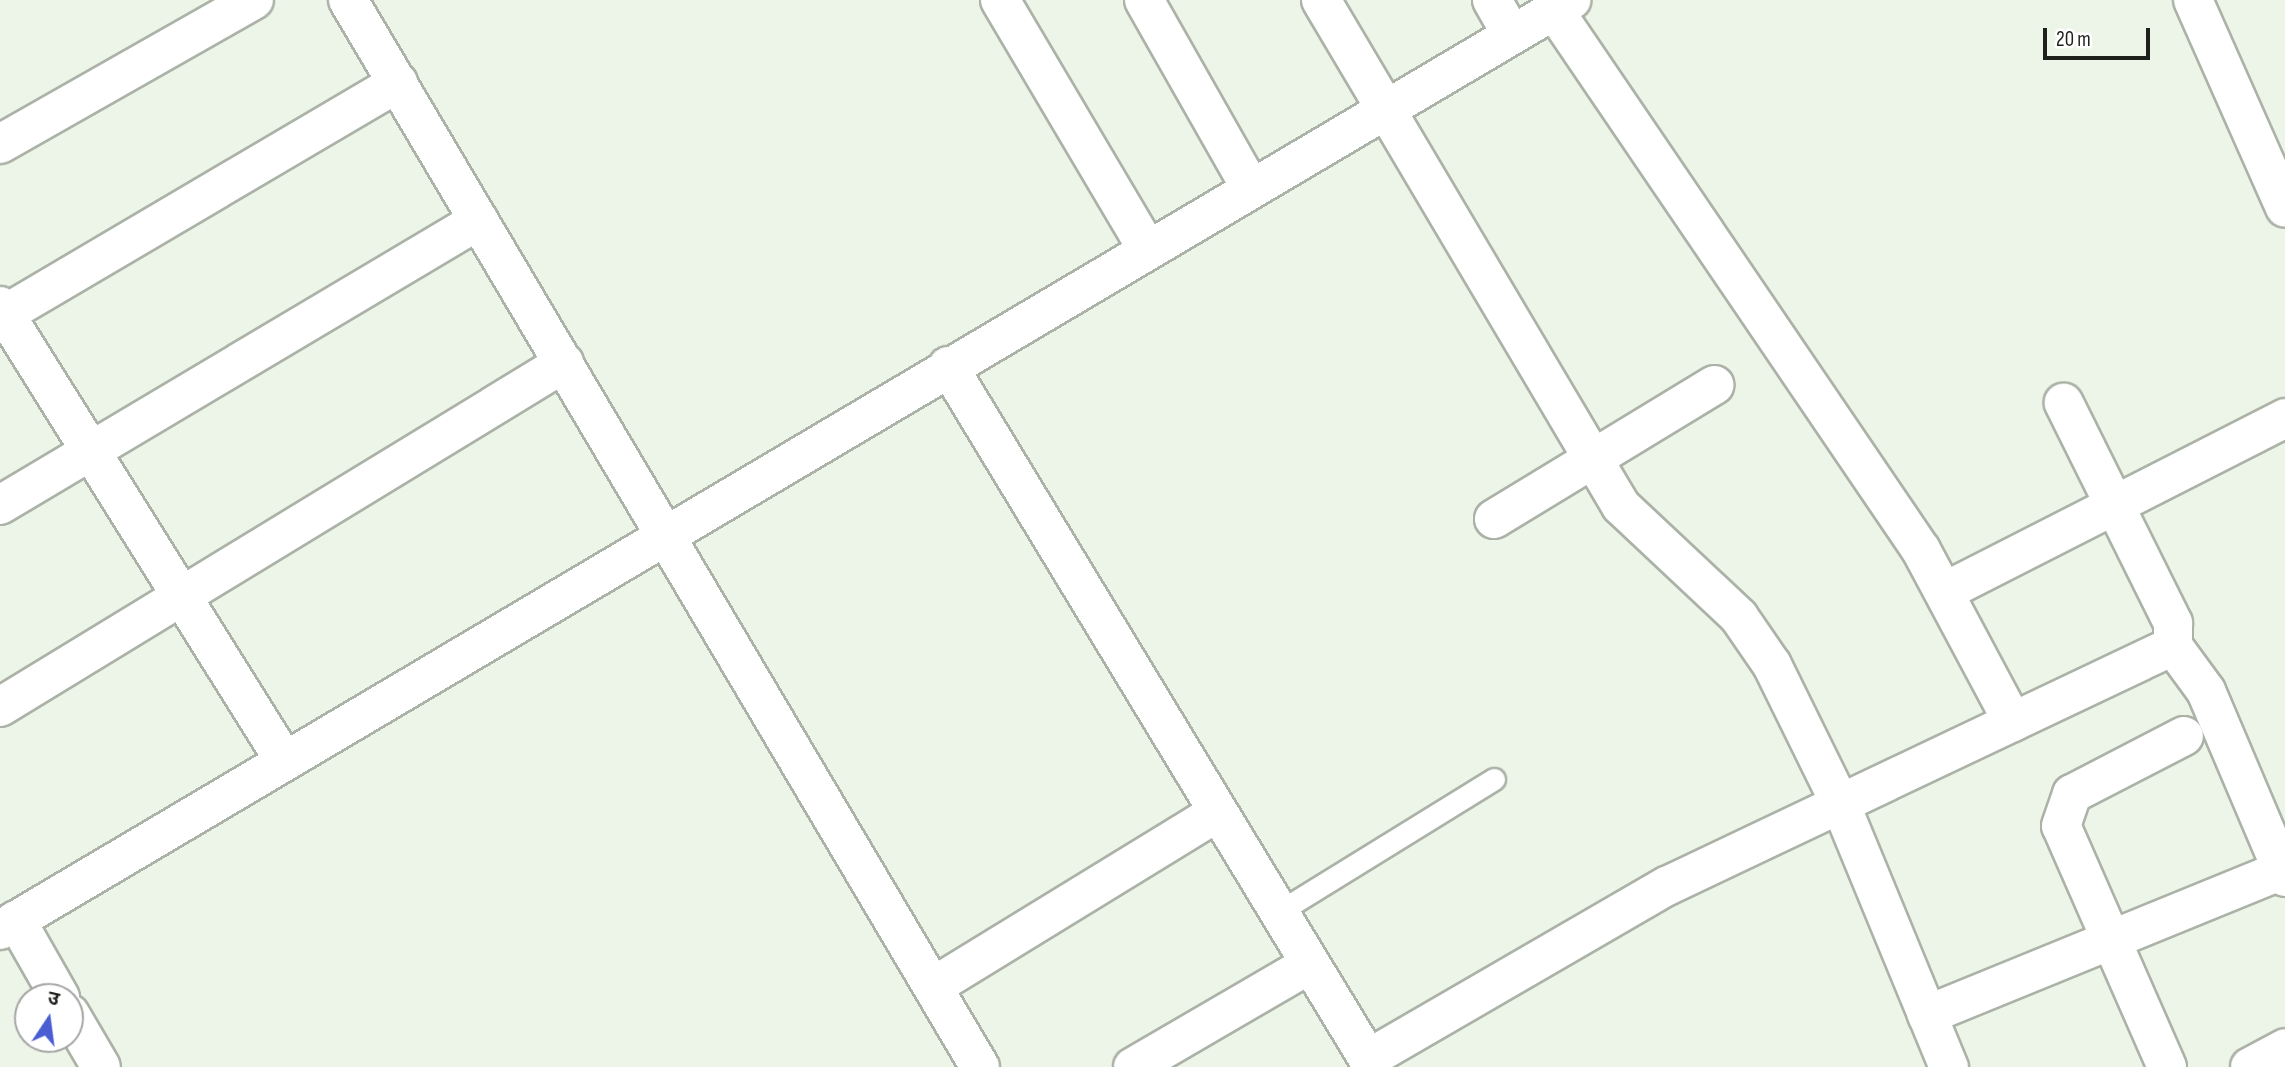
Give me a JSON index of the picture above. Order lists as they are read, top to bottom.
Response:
{
  "scale_bar": "20 m",
  "north": "top"
}
